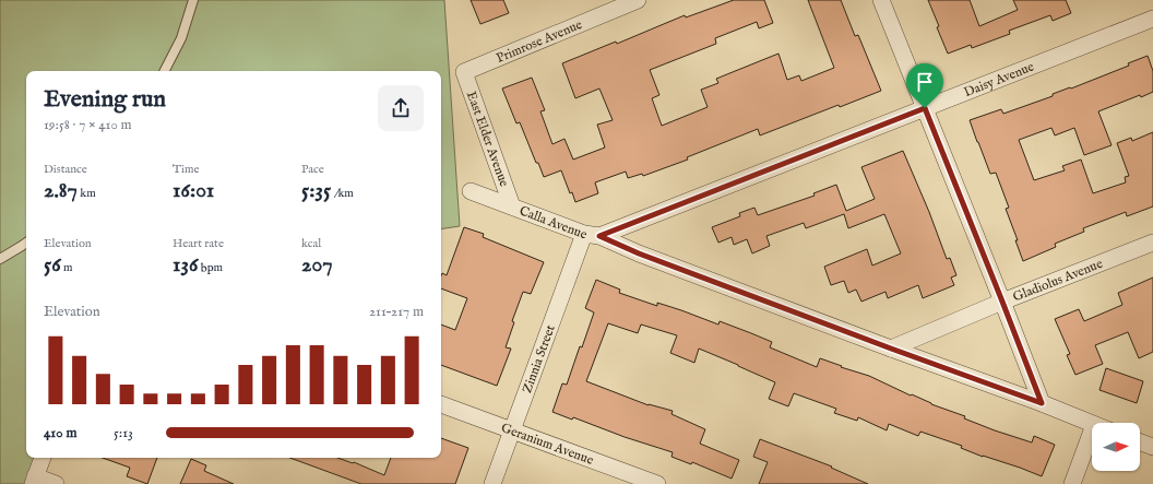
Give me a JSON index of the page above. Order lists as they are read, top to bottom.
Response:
{
  "streets": {
    "street": [
      "Primrose Avenue",
      "Daisy Avenue",
      "East Elder Avenue",
      "Calla Avenue",
      "Gladiolus Avenue",
      "Zinnia Street",
      "Geranium Avenue"
    ]
  },
  "crossings": [
    ["Primrose Avenue", "East Elder Avenue"],
    ["Daisy Avenue", "Calla Avenue"],
    ["Daisy Avenue", "Zinnia Street"],
    ["East Elder Avenue", "Calla Avenue"],
    ["Calla Avenue", "Gladiolus Avenue"],
    ["Calla Avenue", "Zinnia Street"],
    ["Zinnia Street", "Geranium Avenue"]
  ],
  "north": "right",
  "page": {
    "heading": ["Evening run", "19:58 · 7 × 410 m"],
    "stats": [
      ["Distance", "2.87 km"],
      ["Time", "16:01"],
      ["Pace", "5:35 /km"],
      ["Elevation", "56 m"],
      ["Heart rate", "136 bpm"],
      ["kcal", "207"]
    ],
    "chart": ["Elevation", "211–217 m"],
    "list": [
      {
        "name": "410 m",
        "note": "5:13"
      }
    ]
  }
}
